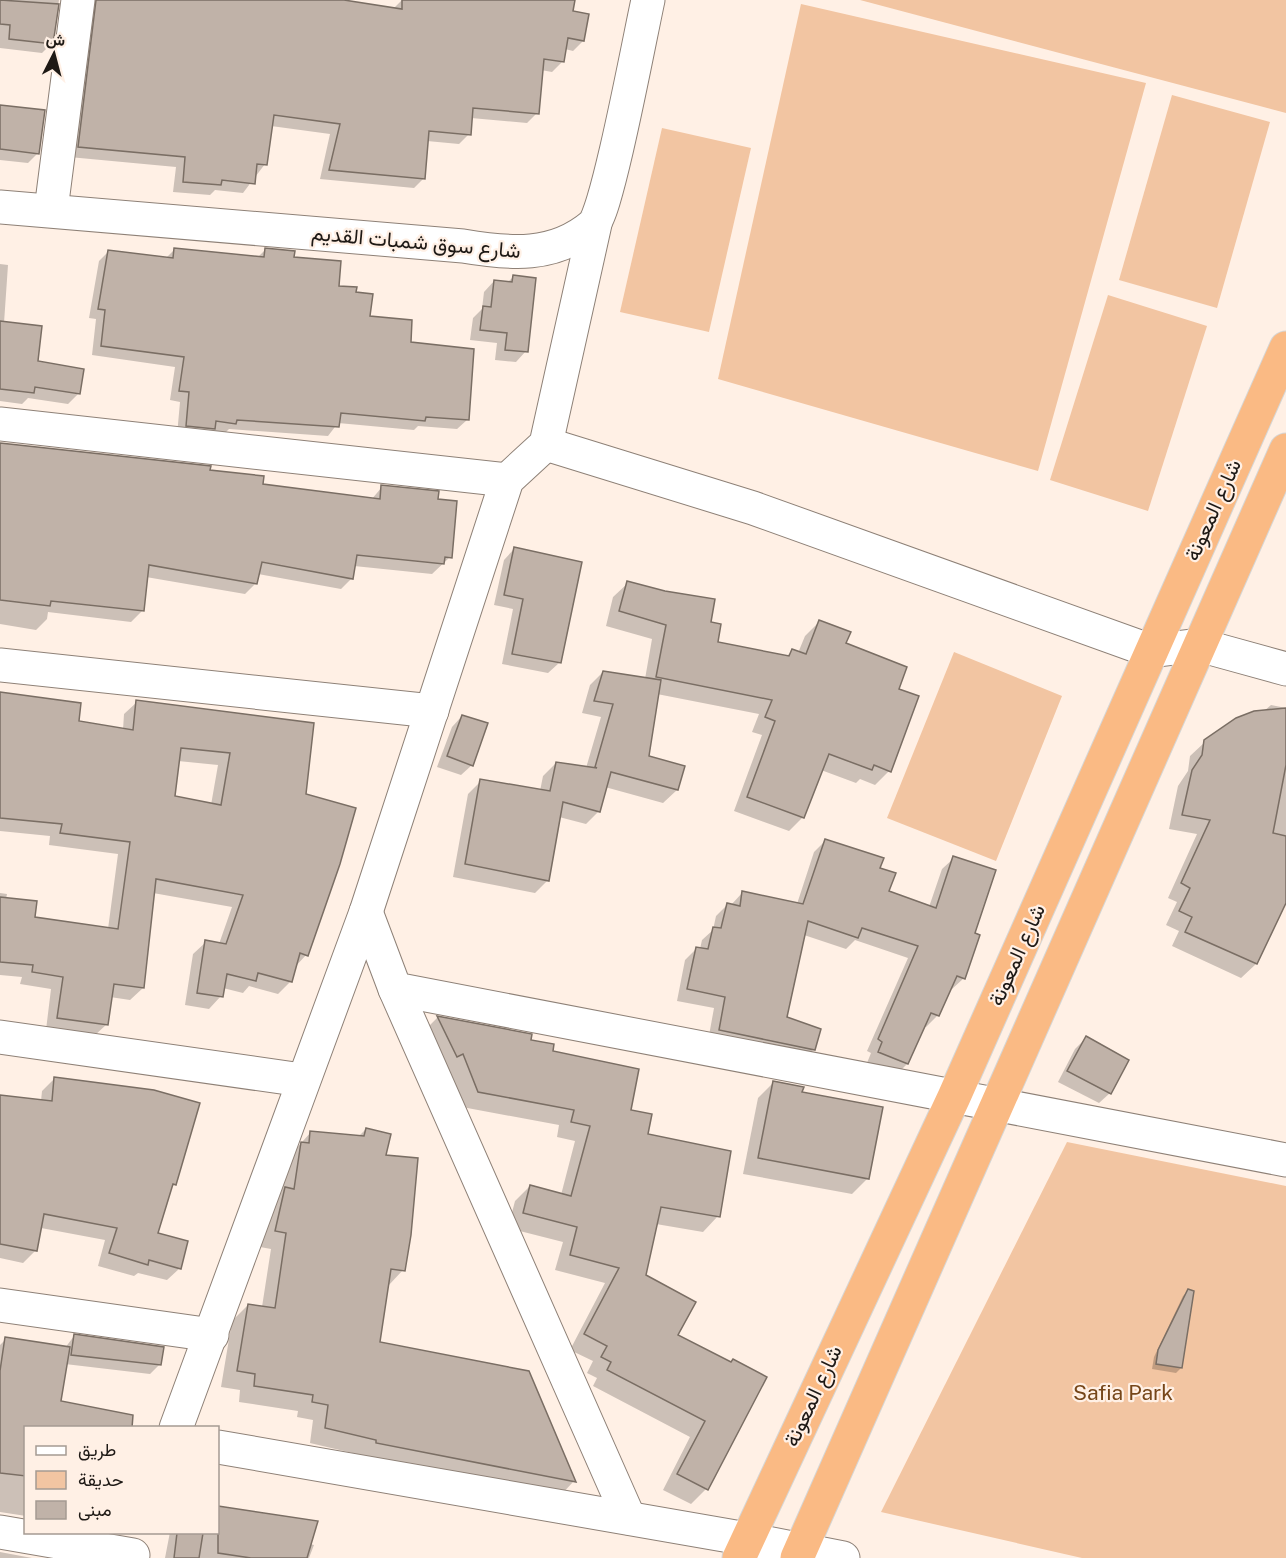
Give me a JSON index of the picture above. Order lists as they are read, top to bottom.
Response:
{
  "streets": {
    "highway": ["شارع المعونة"],
    "street": ["شارع سوق شمبات القديم"]
  },
  "parks": ["Safia Park"],
  "legend": ["طريق", "حديقة", "مبنى"],
  "north": "top"
}
